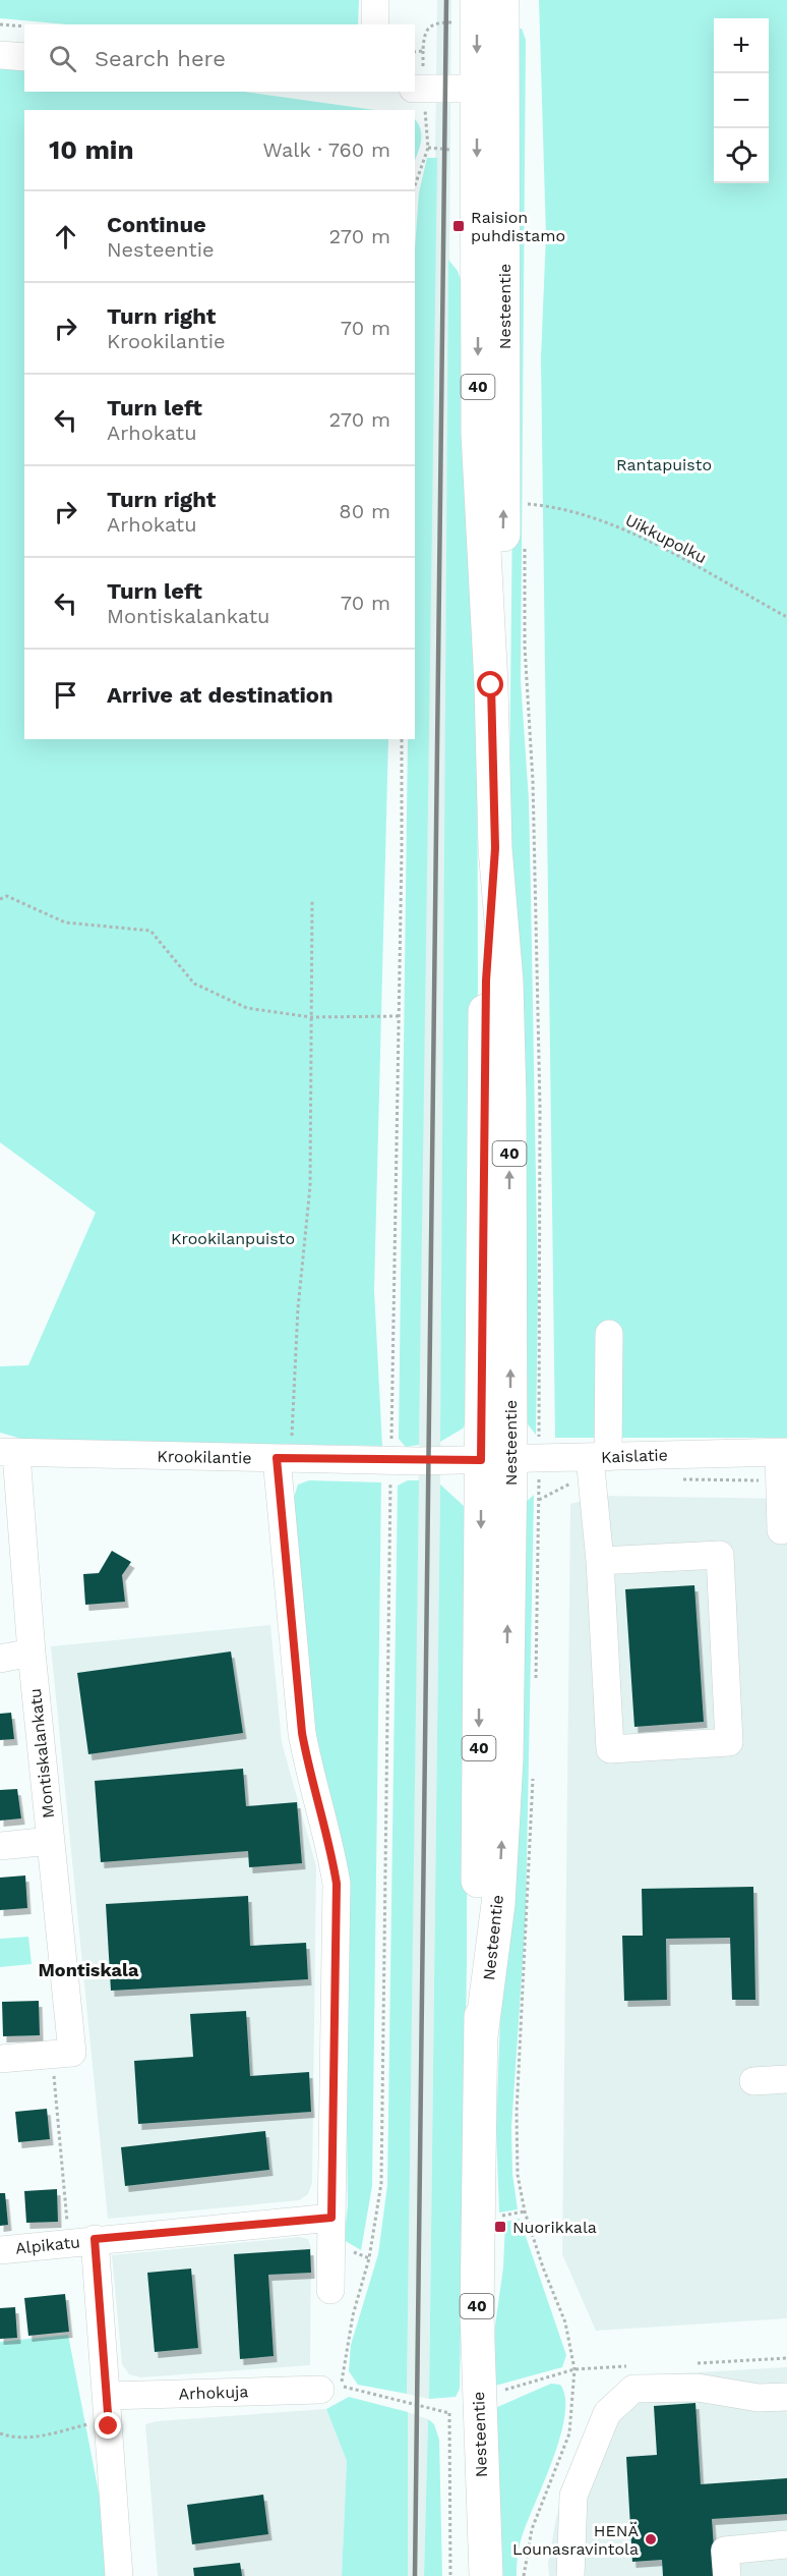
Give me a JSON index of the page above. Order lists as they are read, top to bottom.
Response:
{
  "streets": {
    "main road": ["Nesteentie", "40"],
    "street": [
      "Kaislatie",
      "Krookilantie",
      "Montiskalankatu",
      "Alpikatu",
      "Arhokuja"
    ],
    "path": ["Uikkupolku"]
  },
  "crossings": [
    ["Nesteentie", "Kaislatie"],
    ["Nesteentie", "Krookilantie"],
    ["Kaislatie", "Krookilantie"],
    ["Krookilantie", "Montiskalankatu"]
  ],
  "districts": ["Montiskala"],
  "parks": ["Rantapuisto", "Krookilanpuisto"],
  "places": {
    "transit": ["Raision puhdistamo", "Nuorikkala"],
    "other": ["HENÄ Lounasravintola"]
  },
  "page": {
    "map_buttons": ["+", "−"],
    "search": "Search here",
    "heading": ["10 min", "Walk · 760 m"],
    "list": [
      ["Continue", "Nesteentie", "270 m"],
      ["Turn right", "Krookilantie", "70 m"],
      ["Turn left", "Arhokatu", "270 m"],
      ["Turn right", "Arhokatu", "80 m"],
      ["Turn left", "Montiskalankatu", "70 m"],
      "Arrive at destination"
    ]
  }
}
